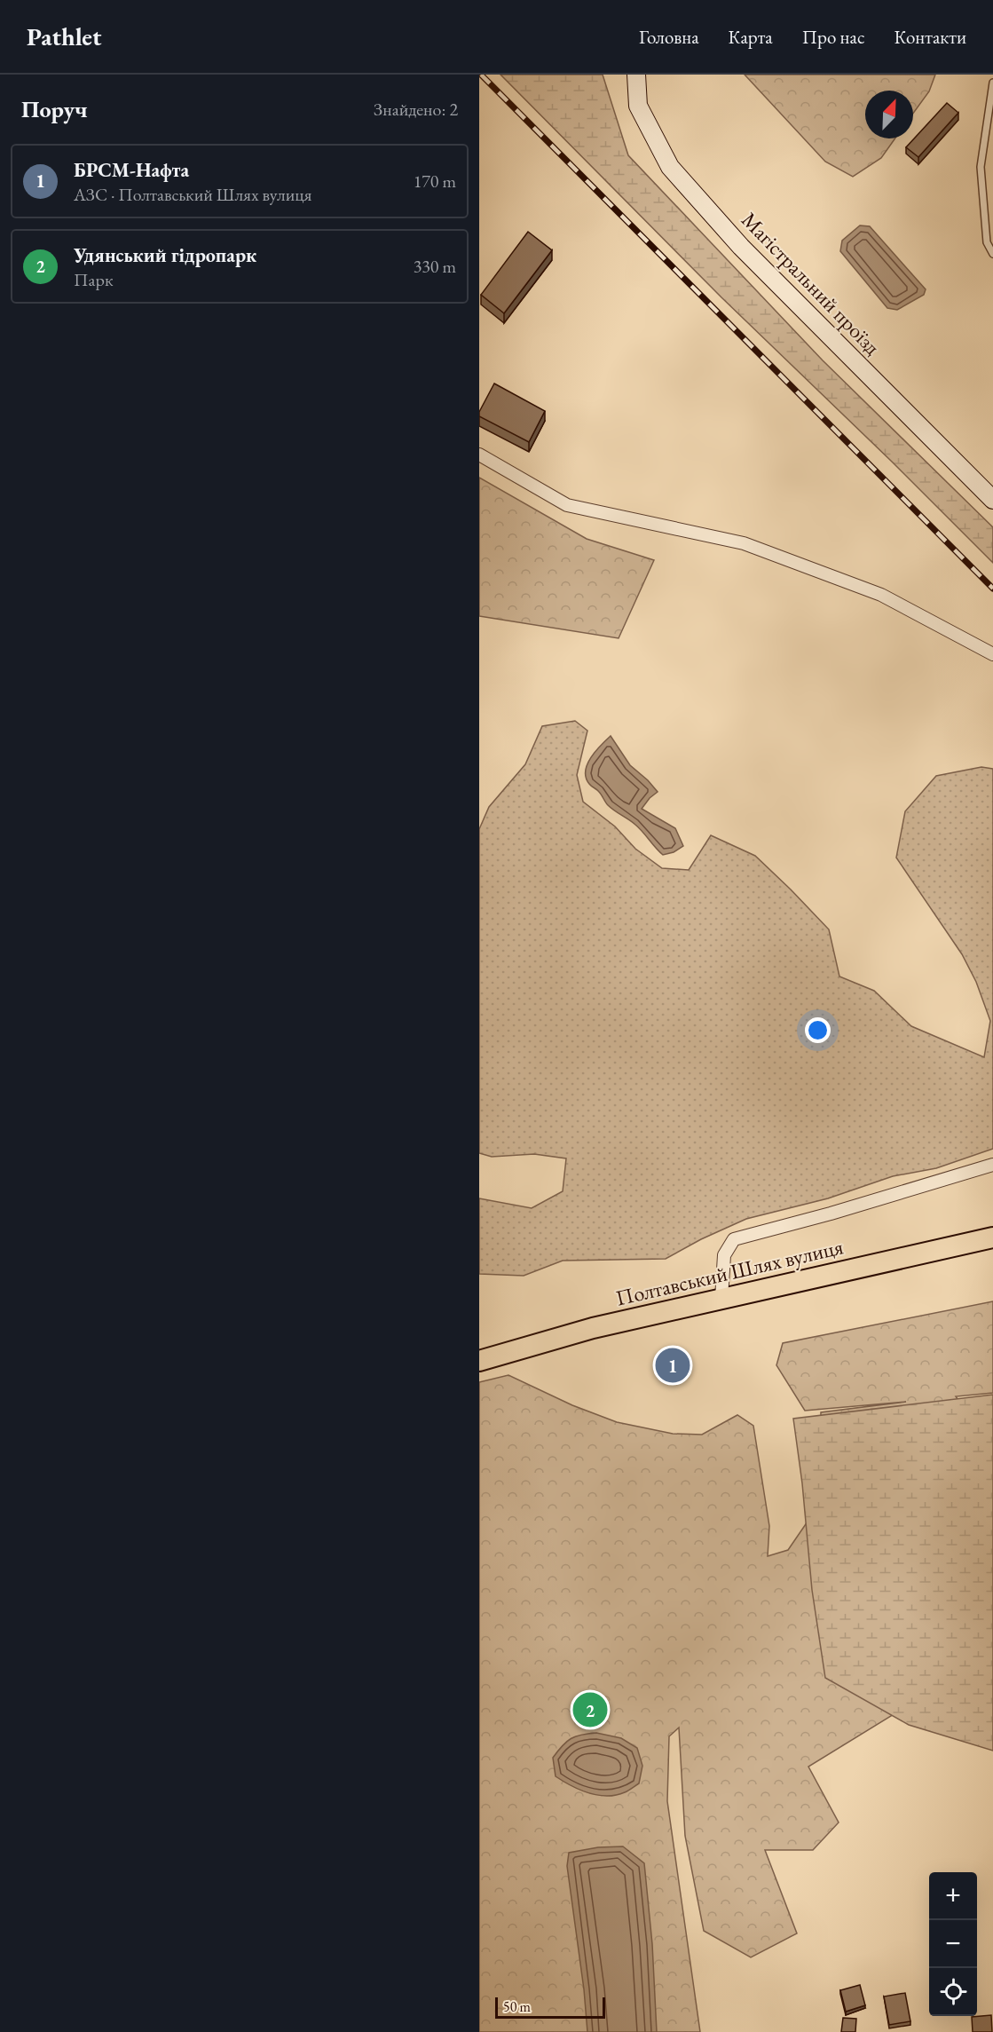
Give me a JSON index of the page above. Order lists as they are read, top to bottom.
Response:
{
  "streets": {
    "main road": ["Магістральний проїзд", "Полтавський Шлях вулиця"]
  },
  "scale_bar": "50 m",
  "north": "top right",
  "page": {
    "header": "Pathlet",
    "nav": [
      "Головна",
      "Карта",
      "Про нас",
      "Контакти"
    ],
    "heading": ["Поруч", "Знайдено: 2"],
    "list": [
      {
        "mark": "1",
        "name": "БРСМ-Нафта",
        "note": "АЗС · Полтавський Шлях вулиця",
        "value": "170 m"
      },
      {
        "mark": "2",
        "name": "Удянський гідропарк",
        "note": "Парк",
        "value": "330 m"
      }
    ],
    "pins": ["1", "2"],
    "map_buttons": ["+", "−"],
    "scale": "50 m"
  }
}
